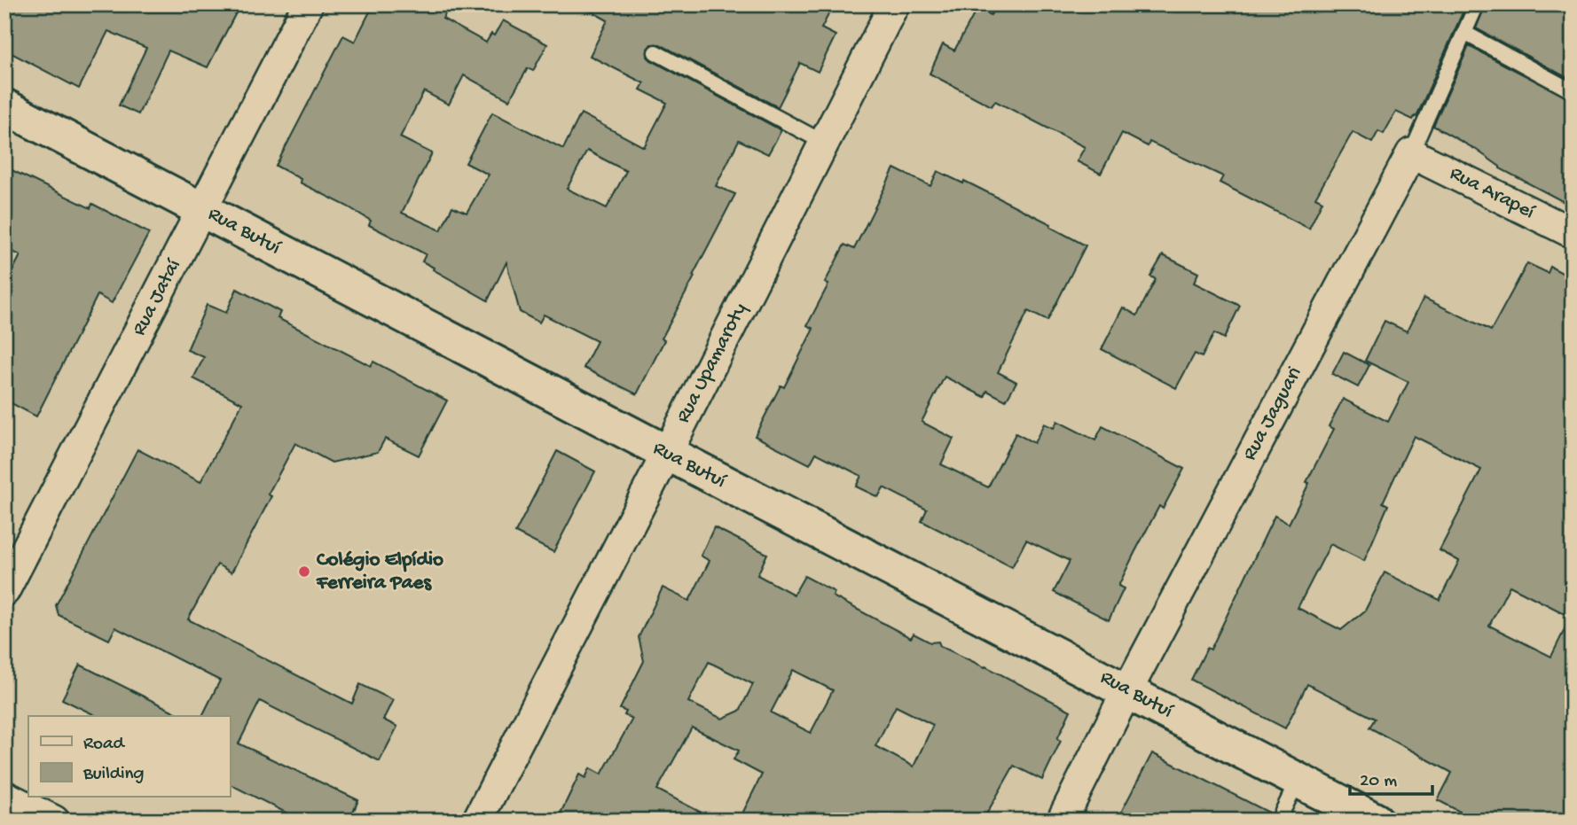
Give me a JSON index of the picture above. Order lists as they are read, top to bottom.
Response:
{
  "streets": {
    "street": [
      "Rua Arapeí",
      "Rua Butuí",
      "Rua Jataí",
      "Rua Upamaroty",
      "Rua Jaguari"
    ]
  },
  "crossings": [
    ["Rua Arapeí", "Rua Jaguari"],
    ["Rua Butuí", "Rua Jataí"],
    ["Rua Butuí", "Rua Upamaroty"],
    ["Rua Butuí", "Rua Jaguari"]
  ],
  "places": ["Colégio Elpídio Ferreira Paes"],
  "legend": ["Road", "Building"],
  "scale_bar": "20 m"
}
